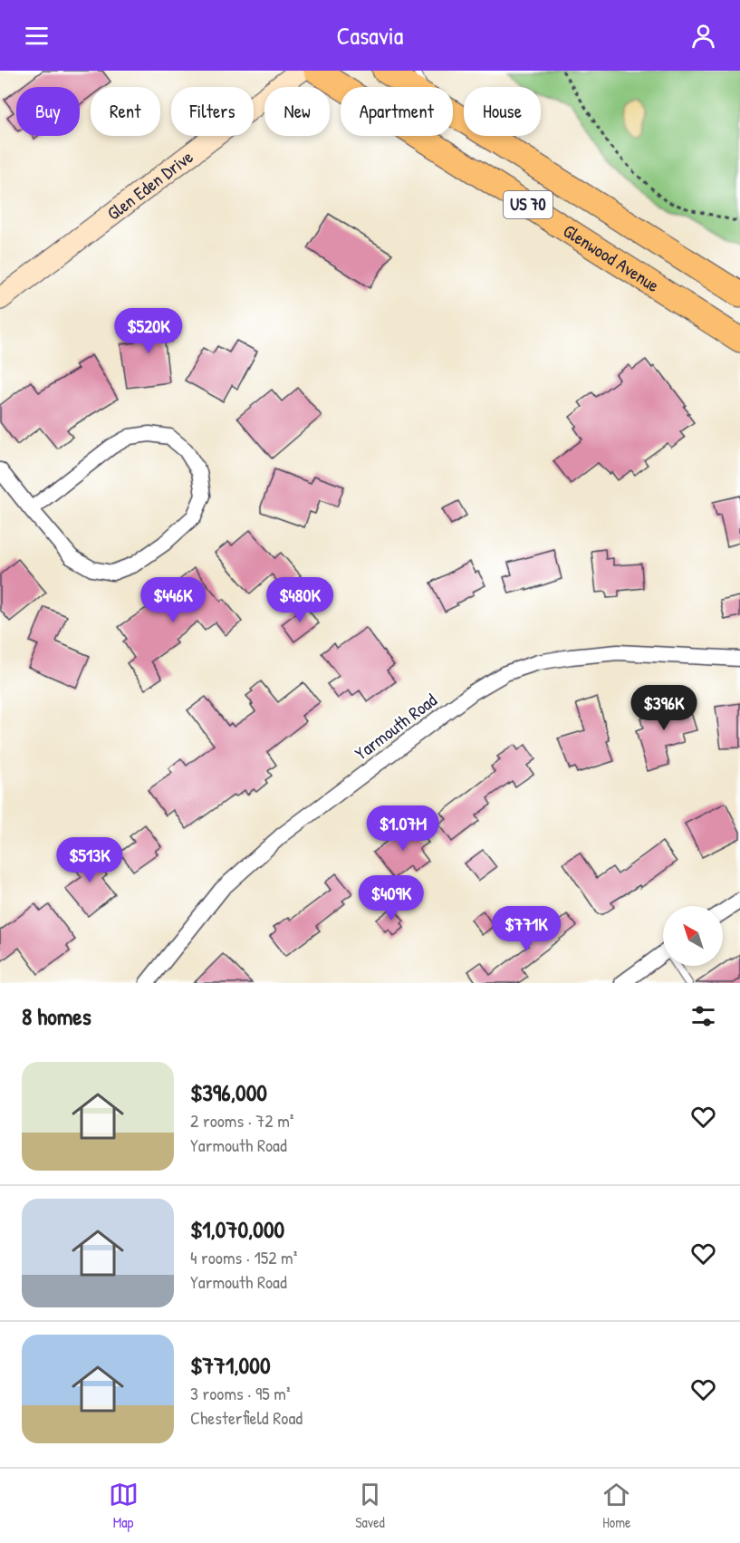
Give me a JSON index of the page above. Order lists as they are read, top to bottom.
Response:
{
  "streets": {
    "main road": ["Glen Eden Drive", "US 70", "Glenwood Avenue"],
    "street": ["Yarmouth Road"]
  },
  "north": "top left",
  "page": {
    "header": "Casavia",
    "chip": [
      "Buy",
      "Rent",
      "Filters",
      "New",
      "Apartment",
      "House"
    ],
    "price": [
      "$520K",
      "$446K",
      "$480K",
      "$396K",
      "$1.07M",
      "$513K",
      "$409K",
      "$771K"
    ],
    "heading": "8 homes",
    "list": [
      {
        "name": "$396,000",
        "note": "2 rooms · 72 m² · Yarmouth Road"
      },
      {
        "name": "$1,070,000",
        "note": "4 rooms · 152 m² · Yarmouth Road"
      },
      {
        "name": "$771,000",
        "note": "3 rooms · 95 m² · Chesterfield Road"
      }
    ],
    "tabs": ["Map", "Saved", "Home"]
  }
}
